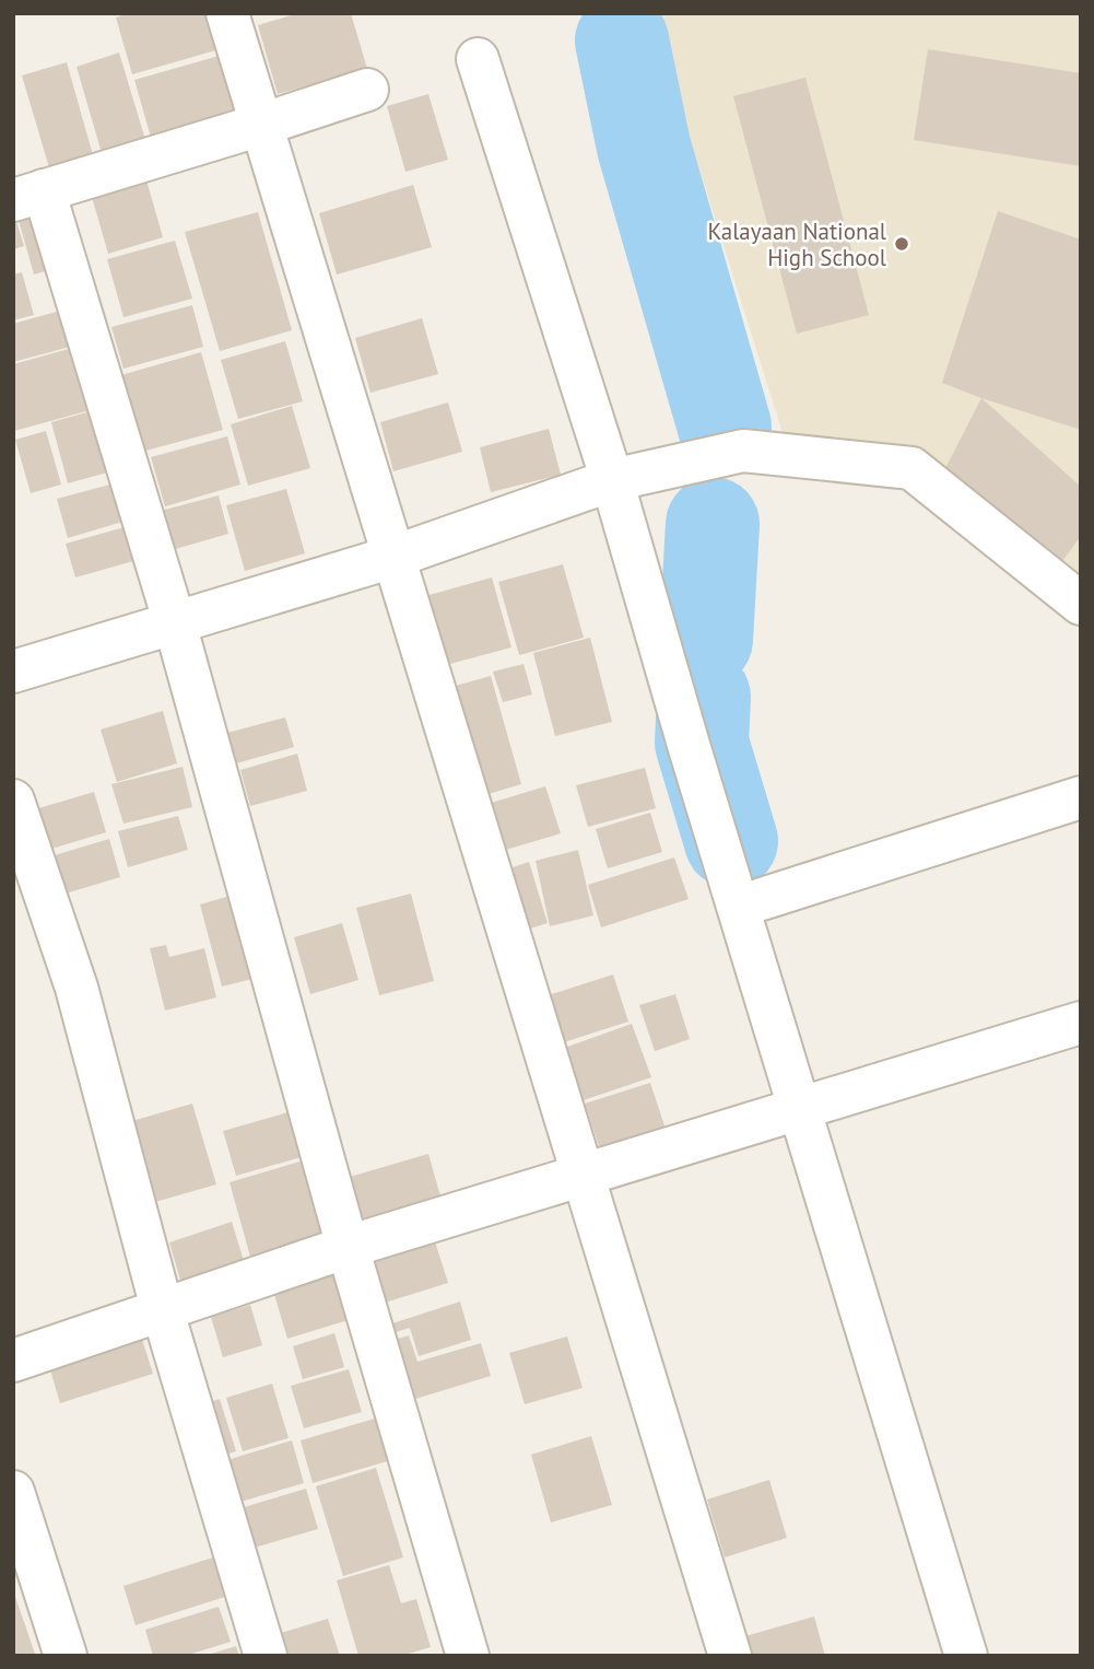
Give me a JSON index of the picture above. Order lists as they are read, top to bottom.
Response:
{
  "places": ["Kalayaan National High School"]
}
